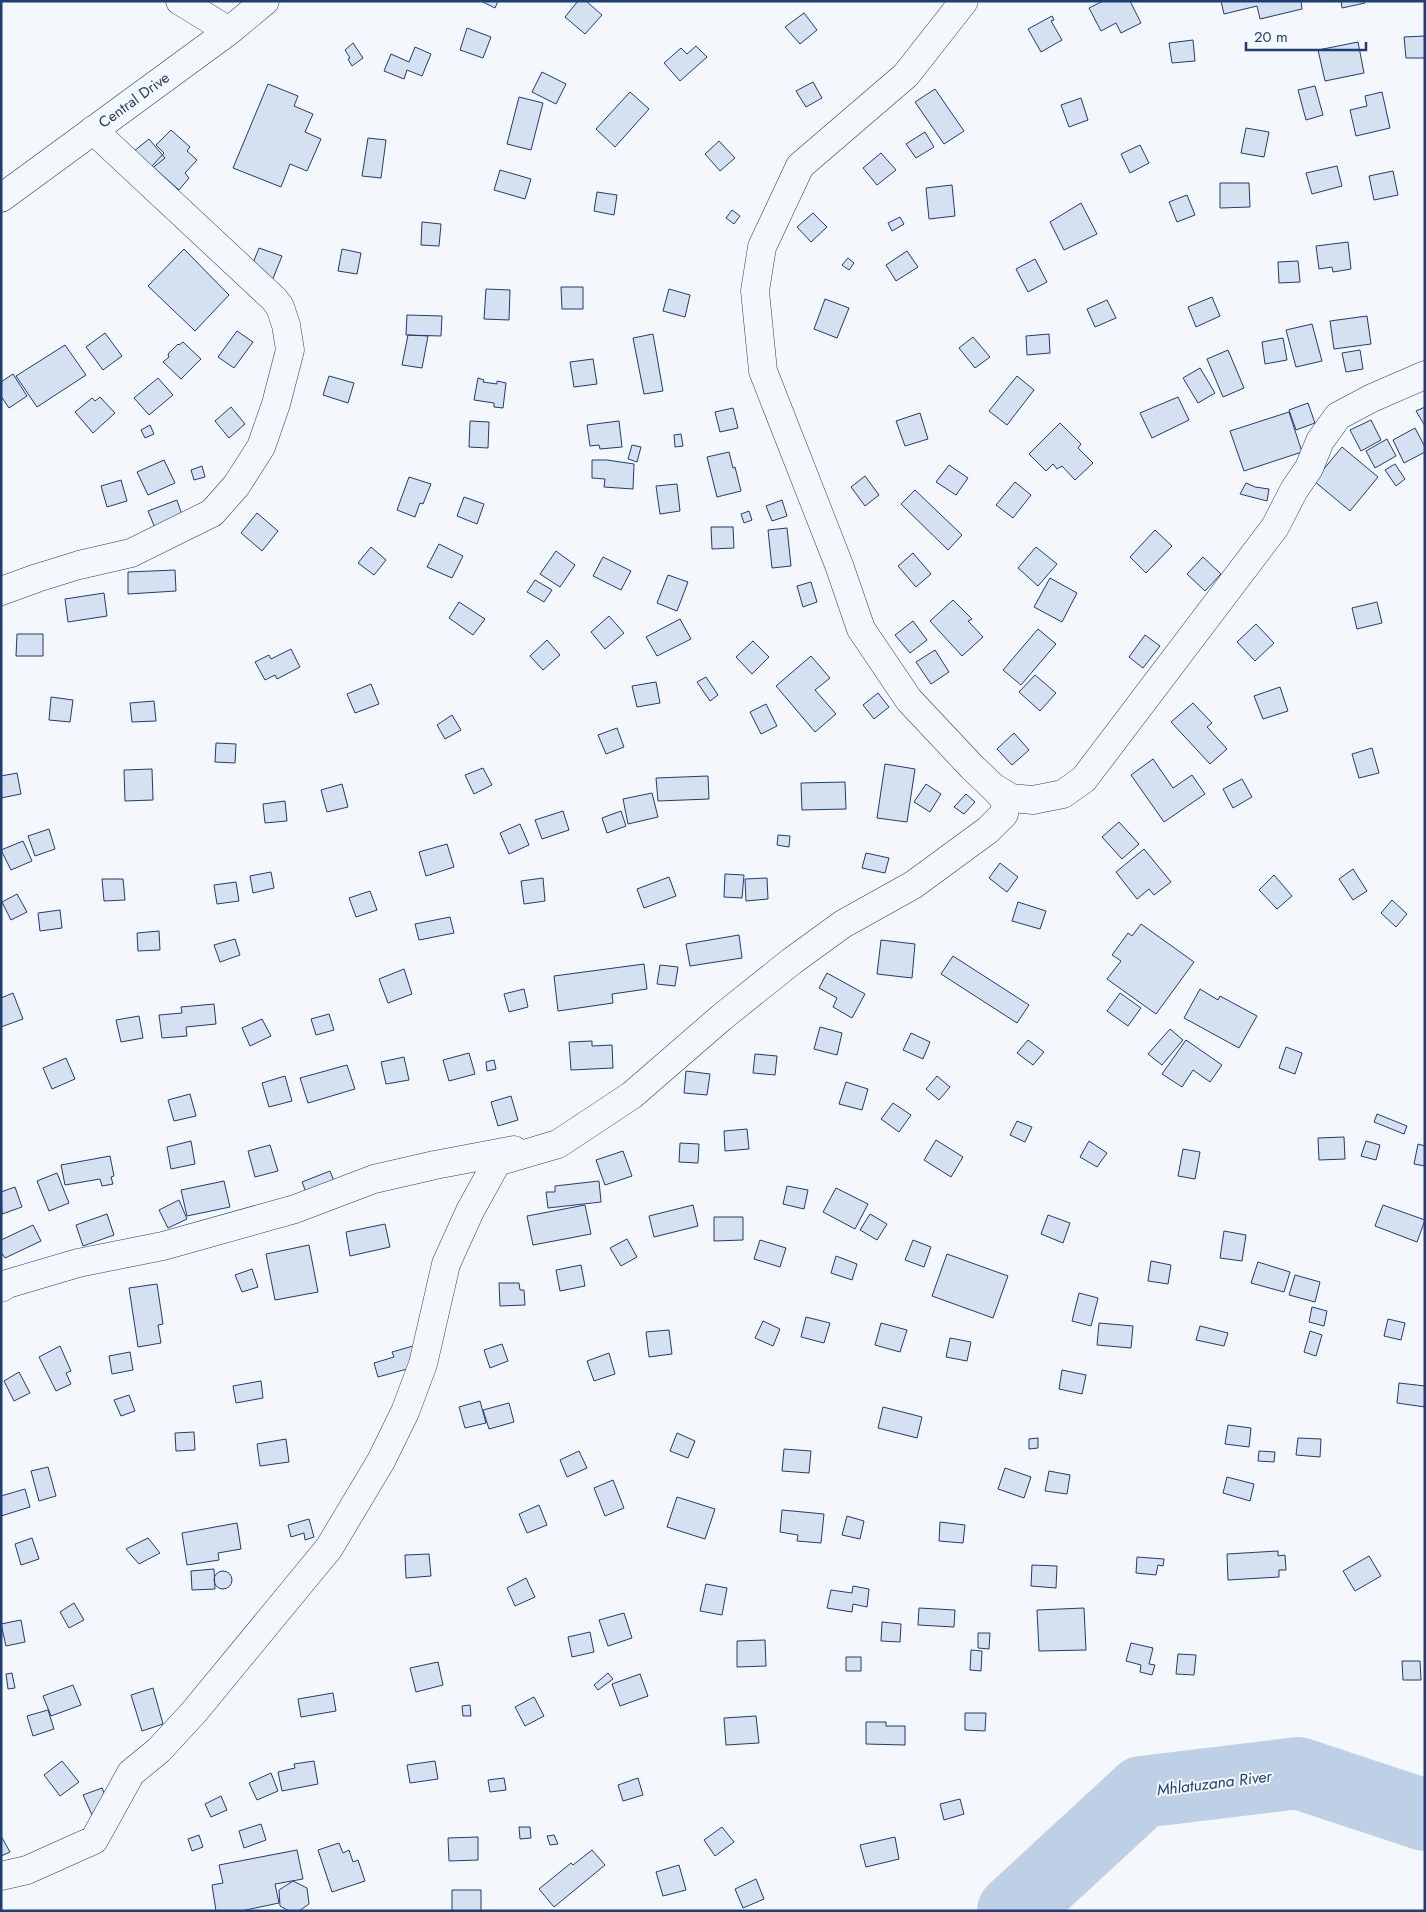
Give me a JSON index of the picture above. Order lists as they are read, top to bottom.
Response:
{
  "streets": {
    "street": ["Central Drive"]
  },
  "water": ["Mhlatuzana River"],
  "scale_bar": "20 m"
}
